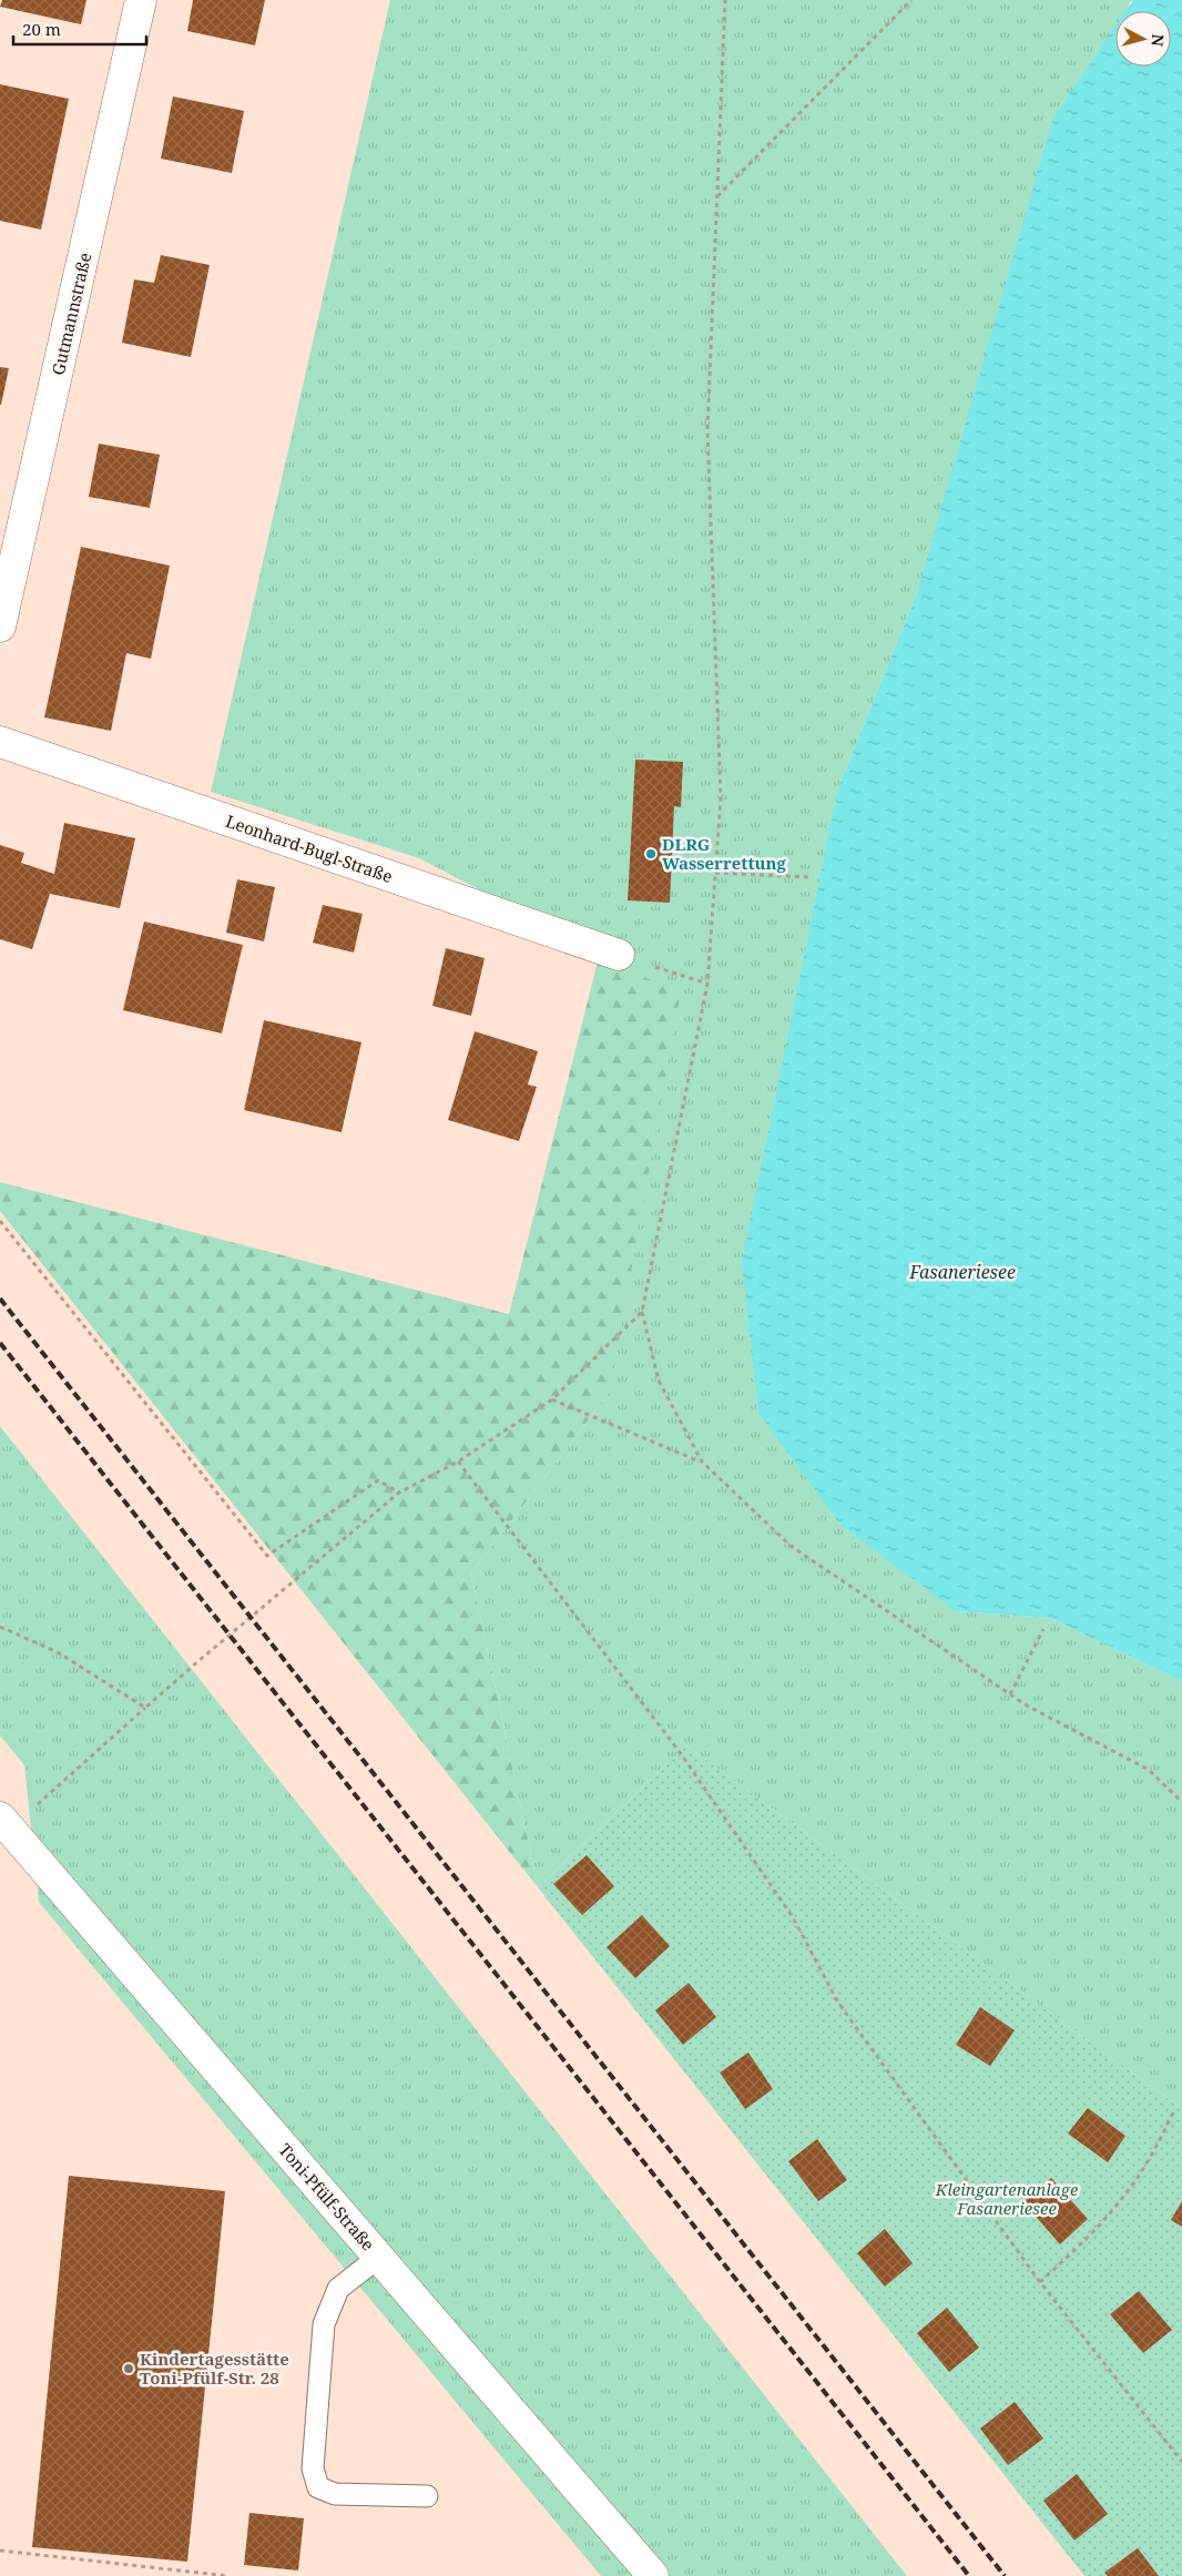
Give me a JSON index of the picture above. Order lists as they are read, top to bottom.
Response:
{
  "streets": {
    "street": ["Gutmannstraße", "Leonhard-Bugl-Straße", "Toni-Pfülf-Straße"]
  },
  "water": ["Fasaneriesee"],
  "parks": ["Kleingartenanlage Fasaneriesee"],
  "places": ["DLRG Wasserrettung", "Kindertagesstätte Toni-Pfülf-Str. 28"],
  "scale_bar": "20 m",
  "north": "right"
}
